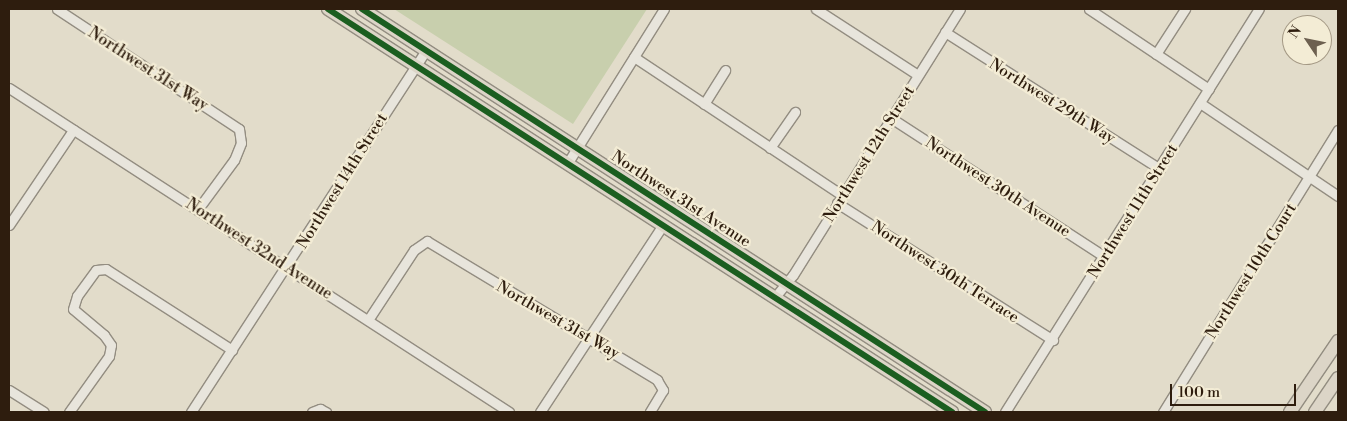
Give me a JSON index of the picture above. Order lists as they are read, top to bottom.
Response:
{
  "streets": {
    "main road": ["Northwest 31st Avenue"],
    "street": [
      "Northwest 31st Way",
      "Northwest 29th Way",
      "Northwest 12th Street",
      "Northwest 14th Street",
      "Northwest 30th Avenue",
      "Northwest 11th Street",
      "Northwest 32nd Avenue",
      "Northwest 10th Court",
      "Northwest 30th Terrace"
    ]
  },
  "crossings": [
    ["Northwest 31st Way", "Northwest 32nd Avenue"],
    ["Northwest 29th Way", "Northwest 12th Street"],
    ["Northwest 29th Way", "Northwest 11th Street"],
    ["Northwest 12th Street", "Northwest 30th Avenue"],
    ["Northwest 12th Street", "Northwest 31st Avenue"],
    ["Northwest 12th Street", "Northwest 30th Terrace"],
    ["Northwest 14th Street", "Northwest 31st Avenue"],
    ["Northwest 14th Street", "Northwest 32nd Avenue"],
    ["Northwest 30th Avenue", "Northwest 11th Street"],
    ["Northwest 11th Street", "Northwest 30th Terrace"]
  ],
  "scale_bar": "100 m",
  "north": "top left"
}
